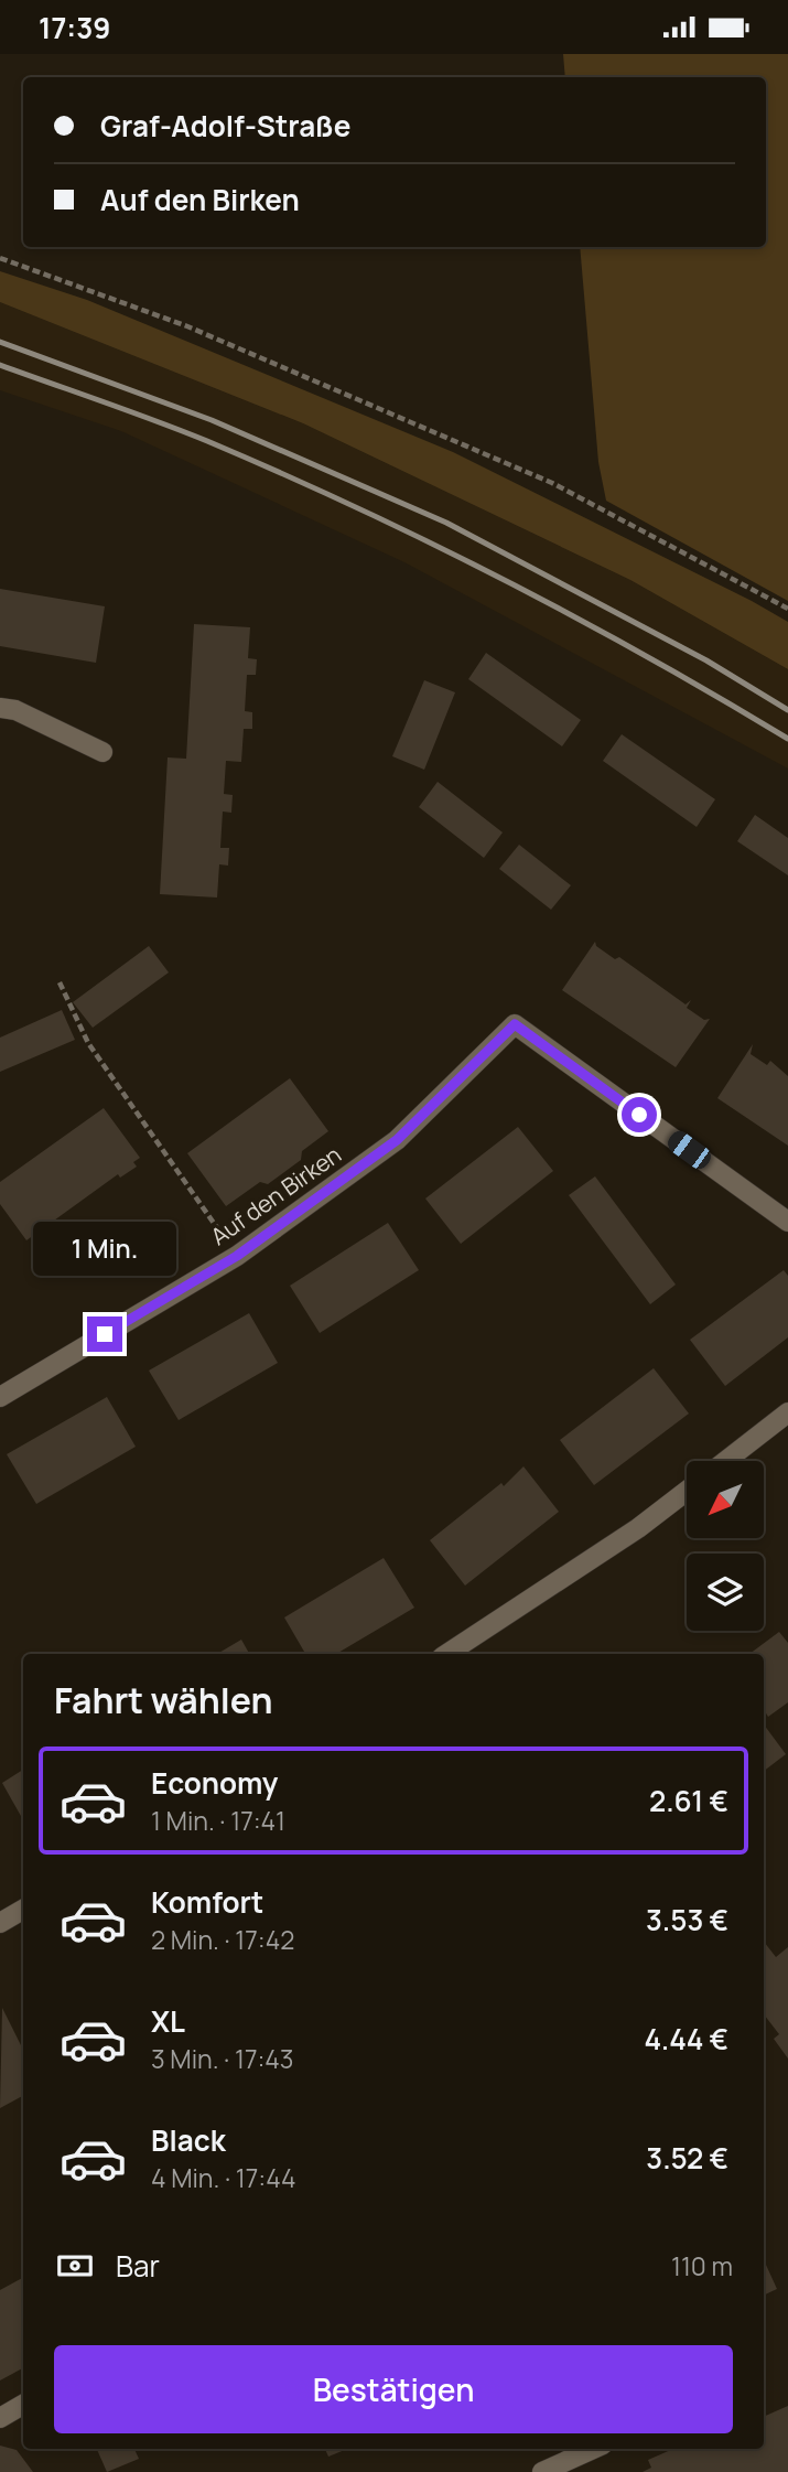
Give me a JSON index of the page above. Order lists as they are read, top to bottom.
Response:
{
  "streets": {
    "street": ["Auf den Birken"]
  },
  "north": "bottom left",
  "page": {
    "status": "17:39",
    "banner": ["Graf-Adolf-Straße", "Auf den Birken"],
    "bubble": "1 Min.",
    "heading": "Fahrt wählen",
    "list": [
      {
        "name": "Economy",
        "note": "1 Min. · 17:41",
        "value": "2.61 €"
      },
      {
        "name": "Komfort",
        "note": "2 Min. · 17:42",
        "value": "3.53 €"
      },
      {
        "name": "XL",
        "note": "3 Min. · 17:43",
        "value": "4.44 €"
      },
      {
        "name": "Black",
        "note": "4 Min. · 17:44",
        "value": "3.52 €"
      }
    ],
    "pay": ["Bar", "110 m"],
    "buttons": "Bestätigen"
  }
}
